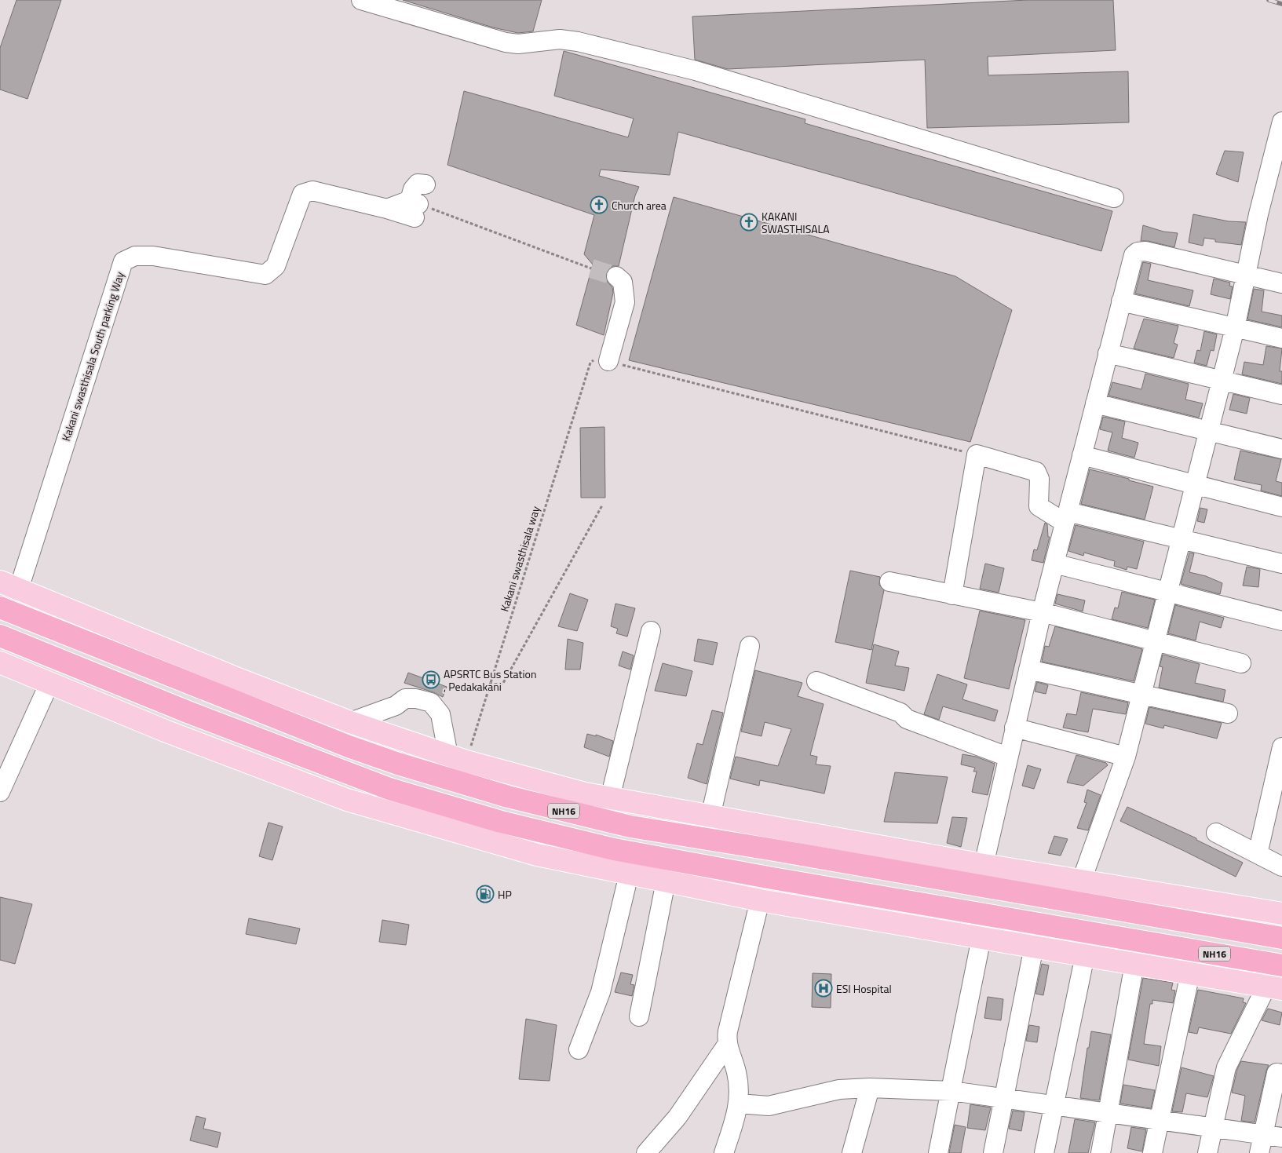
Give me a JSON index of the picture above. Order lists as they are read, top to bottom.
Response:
{
  "streets": {
    "highway": ["NH16"],
    "street": ["Kakani swasthisala South parking Way"],
    "path": ["Kakani swasthisala way"]
  },
  "places": {
    "church": ["Church area", "KAKANI SWASTHISALA"],
    "bus stop": ["APSRTC Bus Station , Pedakakani"],
    "fuel station": ["HP"],
    "hospital": ["ESI Hospital"]
  }
}
